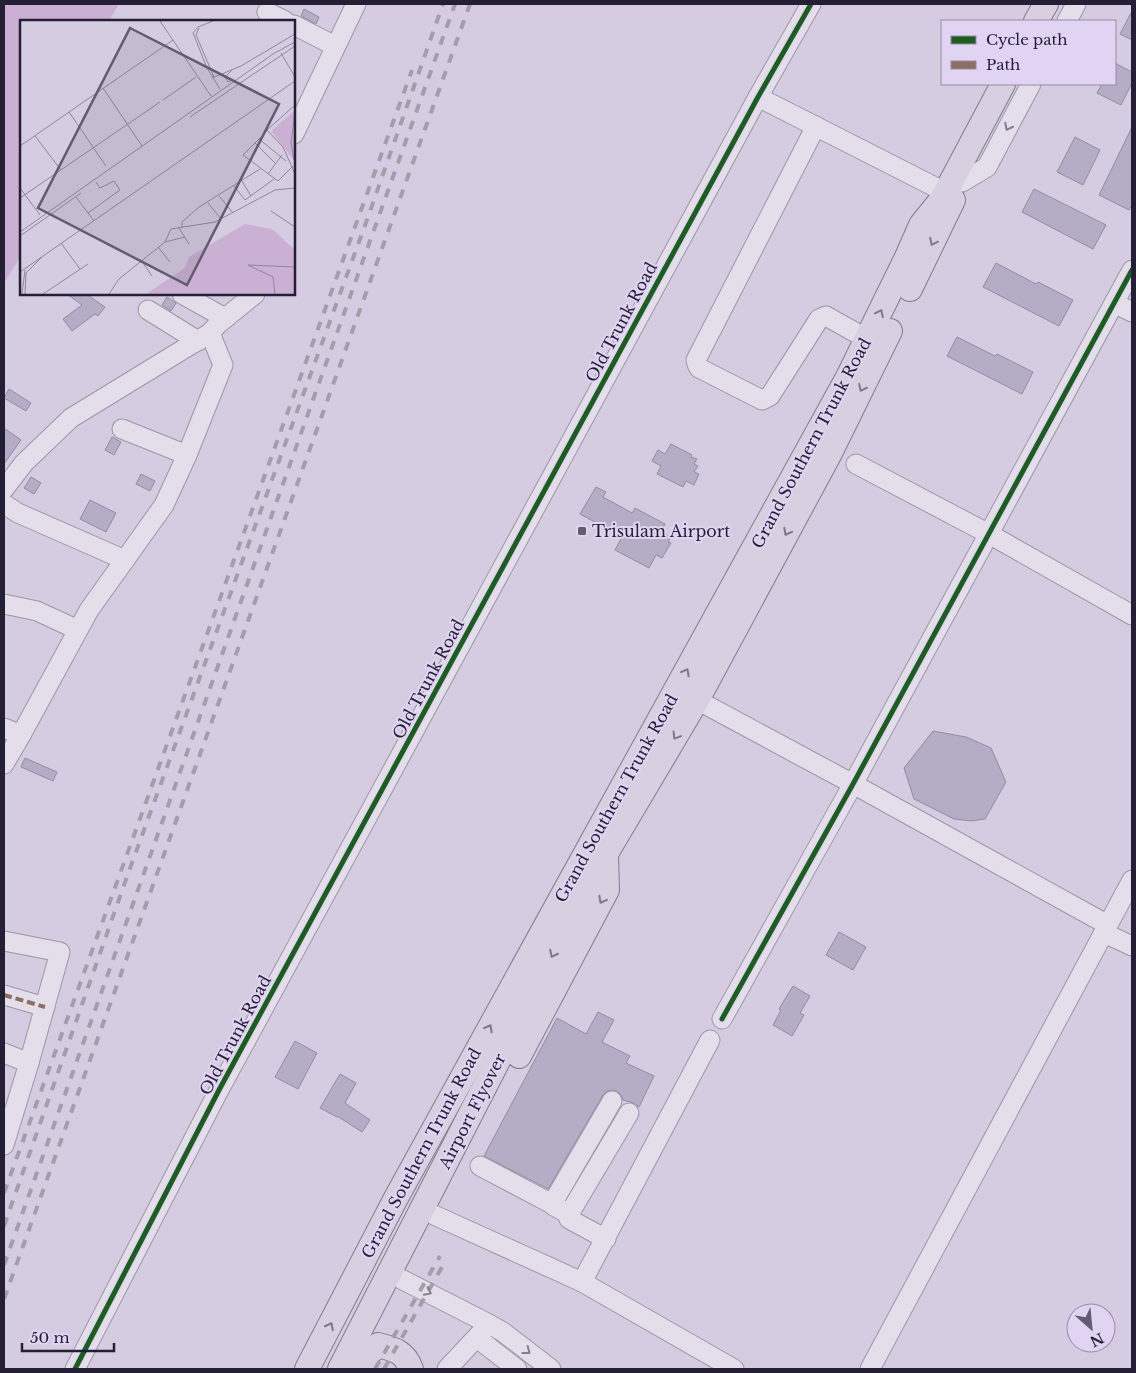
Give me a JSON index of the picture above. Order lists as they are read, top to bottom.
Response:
{
  "streets": {
    "main road": ["Grand Southern Trunk Road", "Airport Flyover"],
    "street": ["Old Trunk Road"]
  },
  "crossings": [
    ["Grand Southern Trunk Road", "Airport Flyover"]
  ],
  "places": {
    "transit": ["Trisulam Airport"]
  },
  "legend": ["Cycle path", "Path"],
  "scale_bar": "50 m",
  "north": "bottom right"
}
